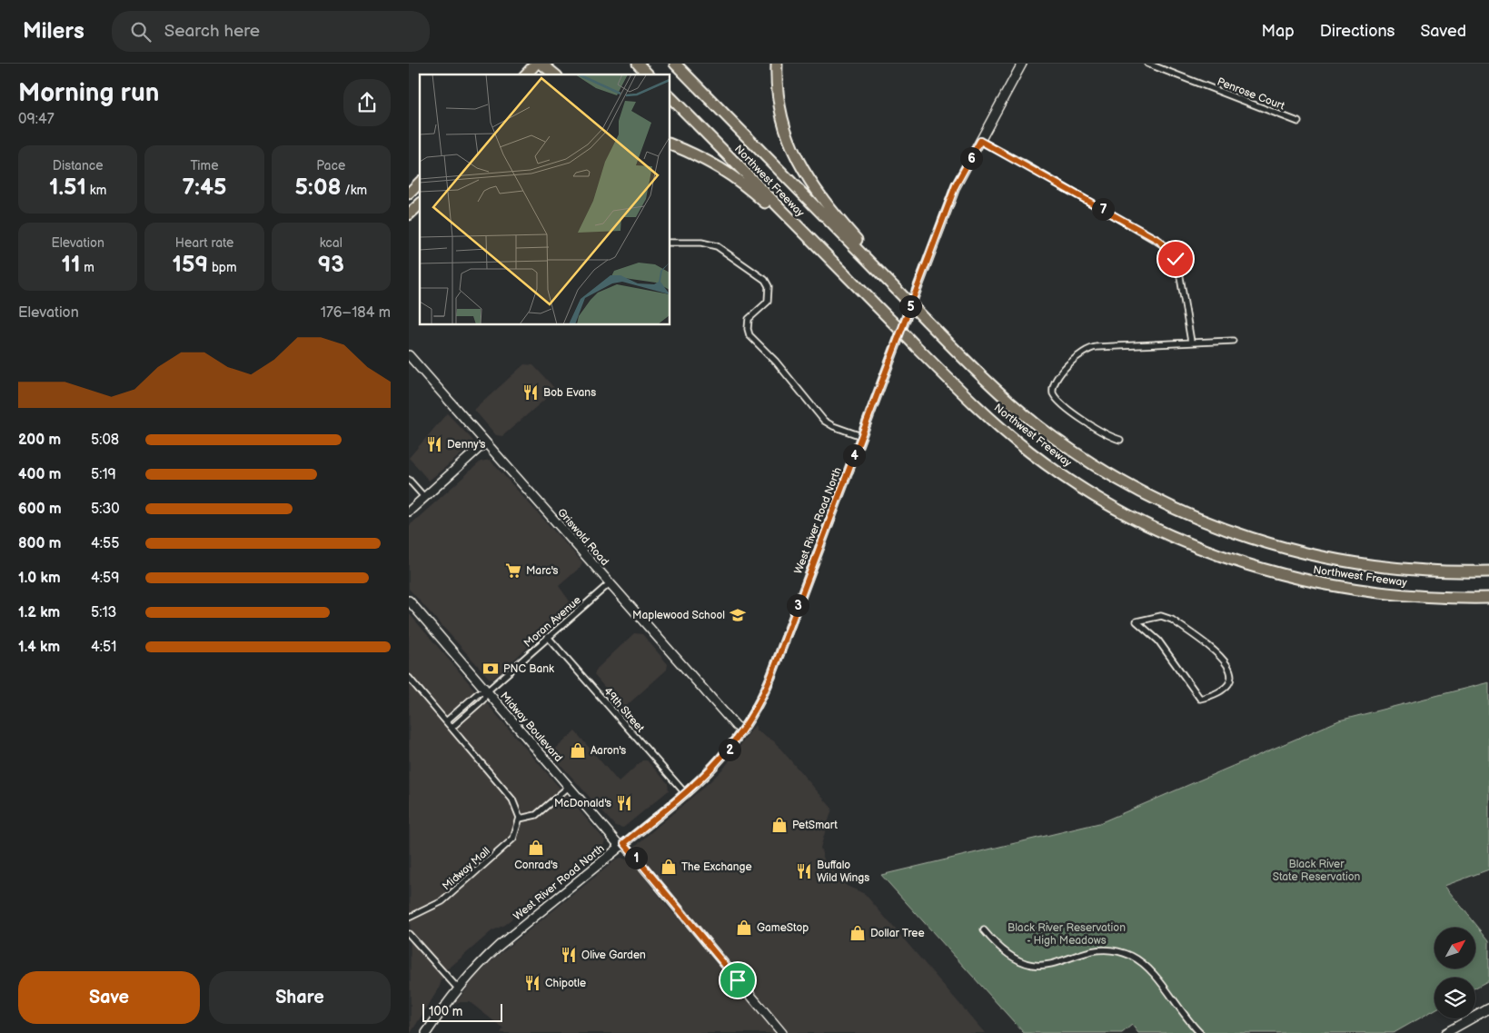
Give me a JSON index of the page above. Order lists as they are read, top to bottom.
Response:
{
  "streets": {
    "highway": ["Northwest Freeway"],
    "street": [
      "Penrose Court",
      "West River Road North",
      "Griswold Road",
      "Moran Avenue",
      "49th Street",
      "Midway Boulevard",
      "Midway Mall"
    ]
  },
  "crossings": [
    ["West River Road North", "Griswold Road"],
    ["West River Road North", "49th Street"],
    ["West River Road North", "Midway Boulevard"],
    ["Griswold Road", "Moran Avenue"],
    ["Moran Avenue", "49th Street"],
    ["Moran Avenue", "Midway Boulevard"]
  ],
  "parks": ["Black River State Reservation", "Black River Reservation - High Meadows"],
  "places": {
    "restaurant": [
      "Bob Evans",
      "Denny's",
      "McDonald's",
      "Buffalo Wild Wings",
      "Olive Garden",
      "Chipotle"
    ],
    "supermarket": ["Marc's"],
    "school or university": ["Maplewood School"],
    "bank": ["PNC Bank"],
    "shop": [
      "Aaron's",
      "PetSmart",
      "Conrad's",
      "The Exchange",
      "GameStop",
      "Dollar Tree"
    ]
  },
  "scale_bar": "100 m",
  "north": "top right",
  "page": {
    "header": "Milers",
    "search": "Search here",
    "nav": ["Map", "Directions", "Saved"],
    "heading": ["Morning run", "09:47"],
    "stats": [
      ["Distance", "1.51 km"],
      ["Time", "7:45"],
      ["Pace", "5:08 /km"],
      ["Elevation", "11 m"],
      ["Heart rate", "159 bpm"],
      ["kcal", "93"]
    ],
    "pins": [
      "6",
      "7",
      "5",
      "4",
      "3",
      "2",
      "1"
    ],
    "chart": ["Elevation", "176–184 m"],
    "list": [
      {
        "name": "200 m",
        "note": "5:08"
      },
      {
        "name": "400 m",
        "note": "5:19"
      },
      {
        "name": "600 m",
        "note": "5:30"
      },
      {
        "name": "800 m",
        "note": "4:55"
      },
      {
        "name": "1.0 km",
        "note": "4:59"
      },
      {
        "name": "1.2 km",
        "note": "5:13"
      },
      {
        "name": "1.4 km",
        "note": "4:51"
      }
    ],
    "buttons": ["Save", "Share"],
    "scale": "100 m"
  }
}
